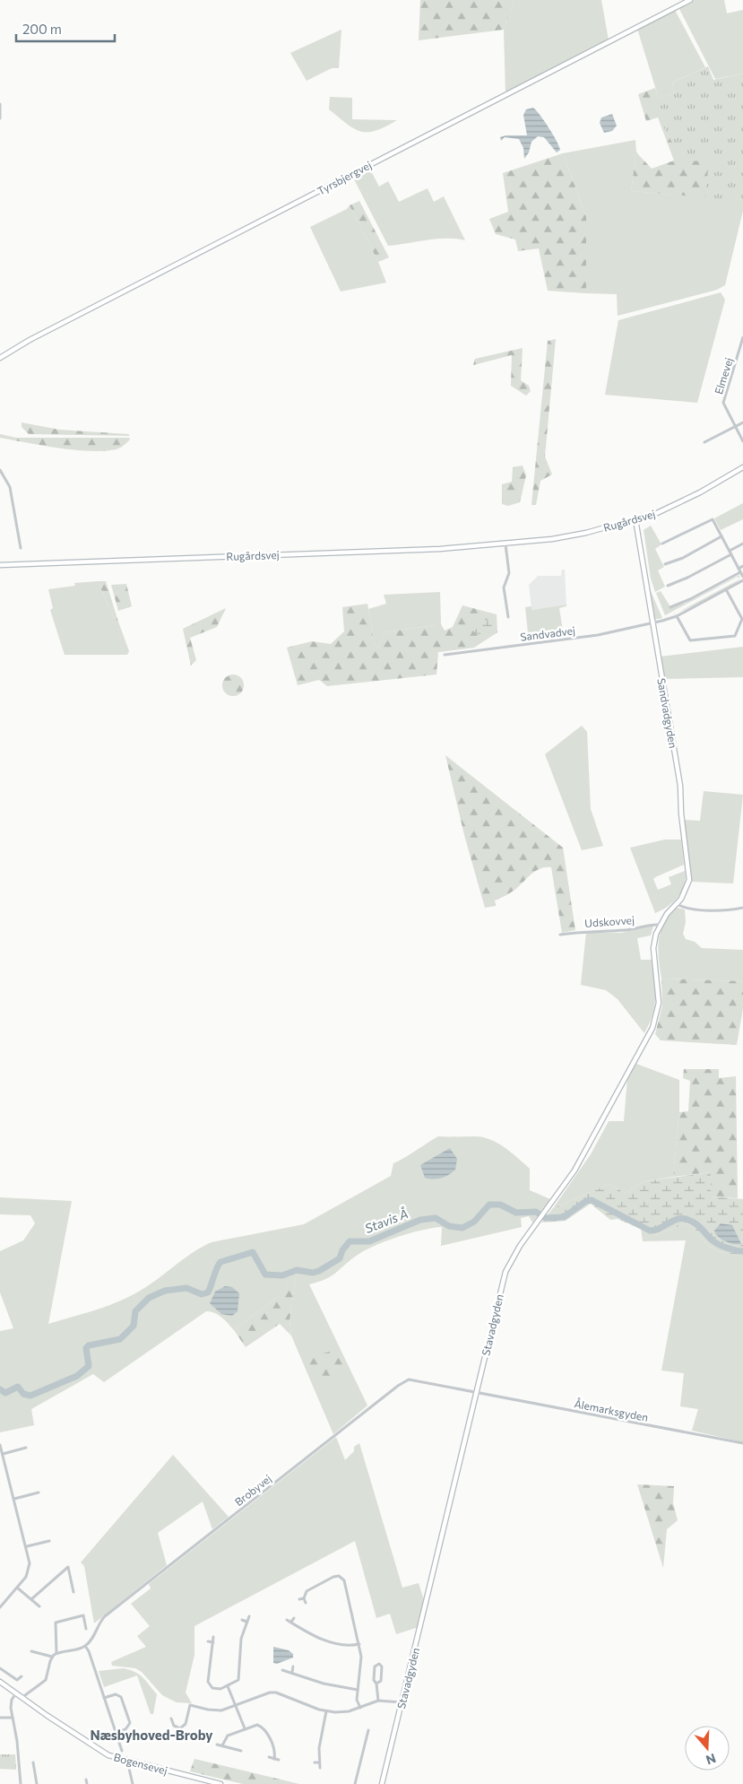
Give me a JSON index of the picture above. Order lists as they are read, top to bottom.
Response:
{
  "streets": {
    "street": [
      "Tyrsbjergvej",
      "Elmevej",
      "Rugårdsvej",
      "Sandvadvej",
      "Sandvadgyden",
      "Udskovvej",
      "Stavadgyden",
      "Ålemarksgyden",
      "Brobyvej",
      "Bogensevej"
    ]
  },
  "crossings": [
    ["Rugårdsvej", "Sandvadgyden"],
    ["Sandvadvej", "Sandvadgyden"],
    ["Sandvadgyden", "Stavadgyden"],
    ["Udskovvej", "Stavadgyden"],
    ["Stavadgyden", "Ålemarksgyden"],
    ["Stavadgyden", "Brobyvej"],
    ["Ålemarksgyden", "Brobyvej"]
  ],
  "districts": ["Næsbyhoved-Broby"],
  "water": ["Stavis Å"],
  "scale_bar": "200 m",
  "north": "bottom"
}
